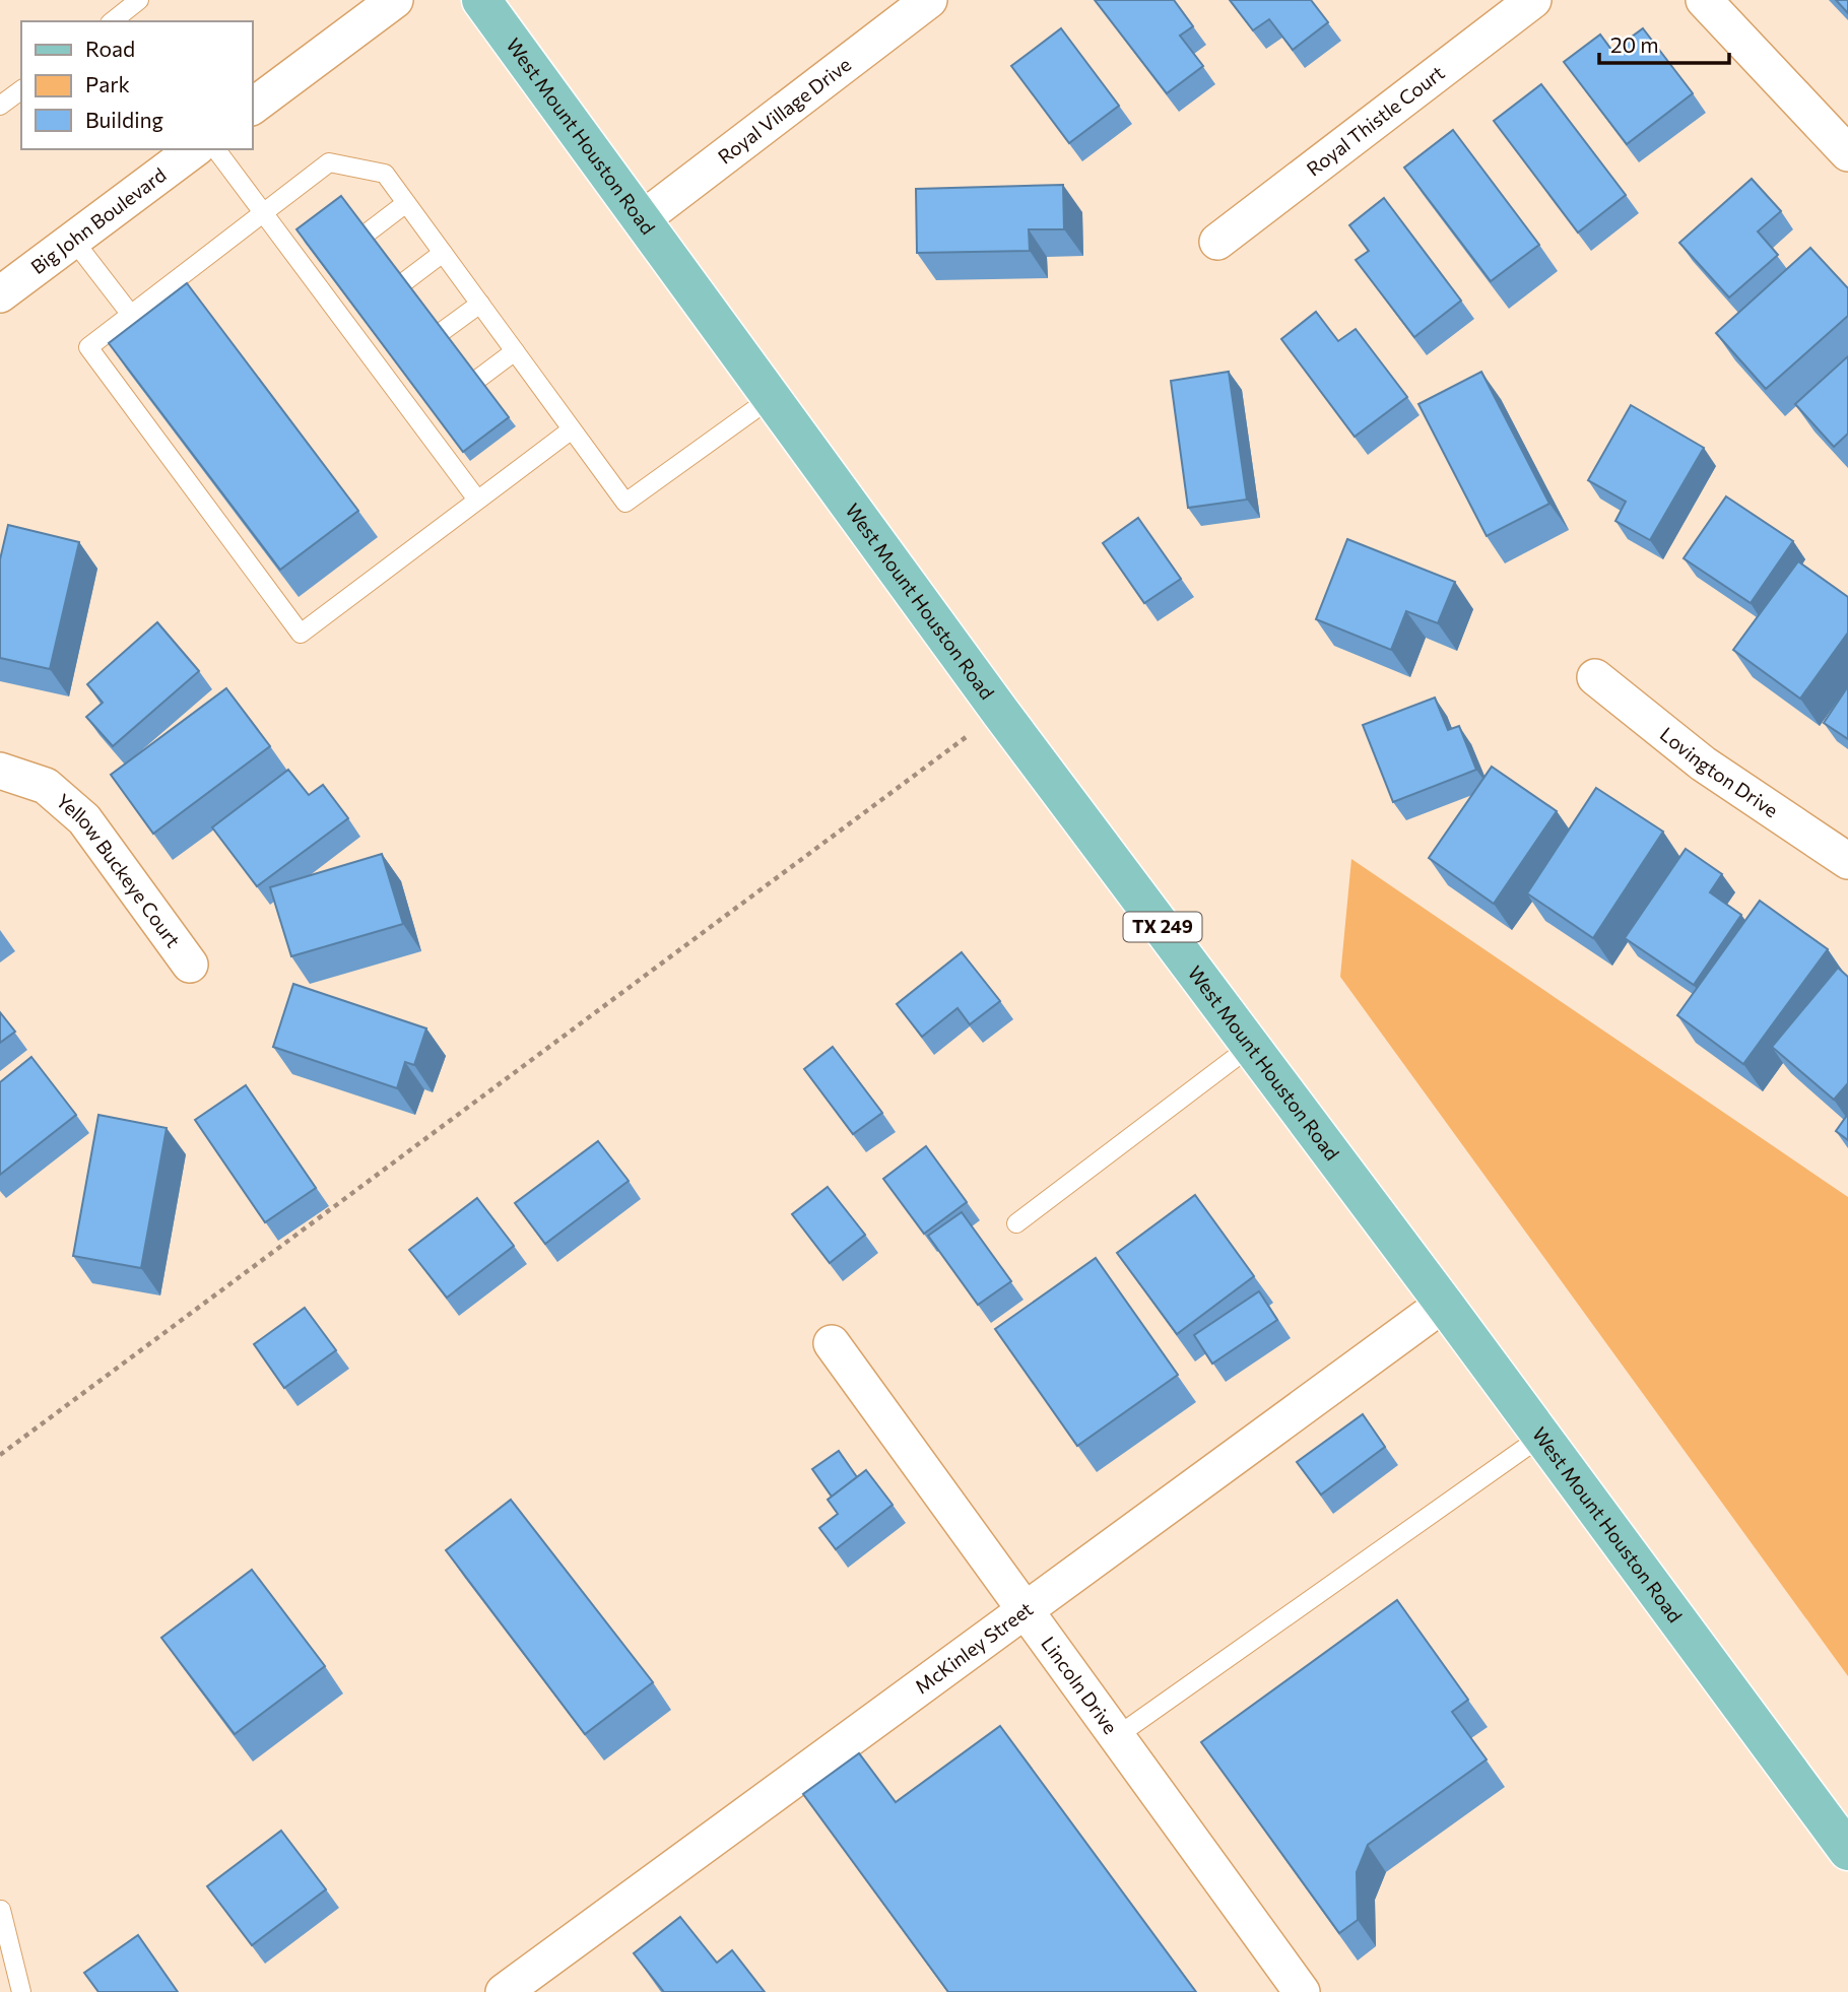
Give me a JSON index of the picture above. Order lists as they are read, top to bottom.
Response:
{
  "streets": {
    "main road": ["West Mount Houston Road", "TX 249"],
    "street": [
      "Royal Village Drive",
      "Royal Thistle Court",
      "Big John Boulevard",
      "Lovington Drive",
      "Yellow Buckeye Court",
      "McKinley Street",
      "Lincoln Drive"
    ]
  },
  "crossings": [
    ["Royal Village Drive", "West Mount Houston Road"],
    ["West Mount Houston Road", "McKinley Street"],
    ["McKinley Street", "Lincoln Drive"]
  ],
  "legend": ["Road", "Park", "Building"],
  "scale_bar": "20 m"
}
